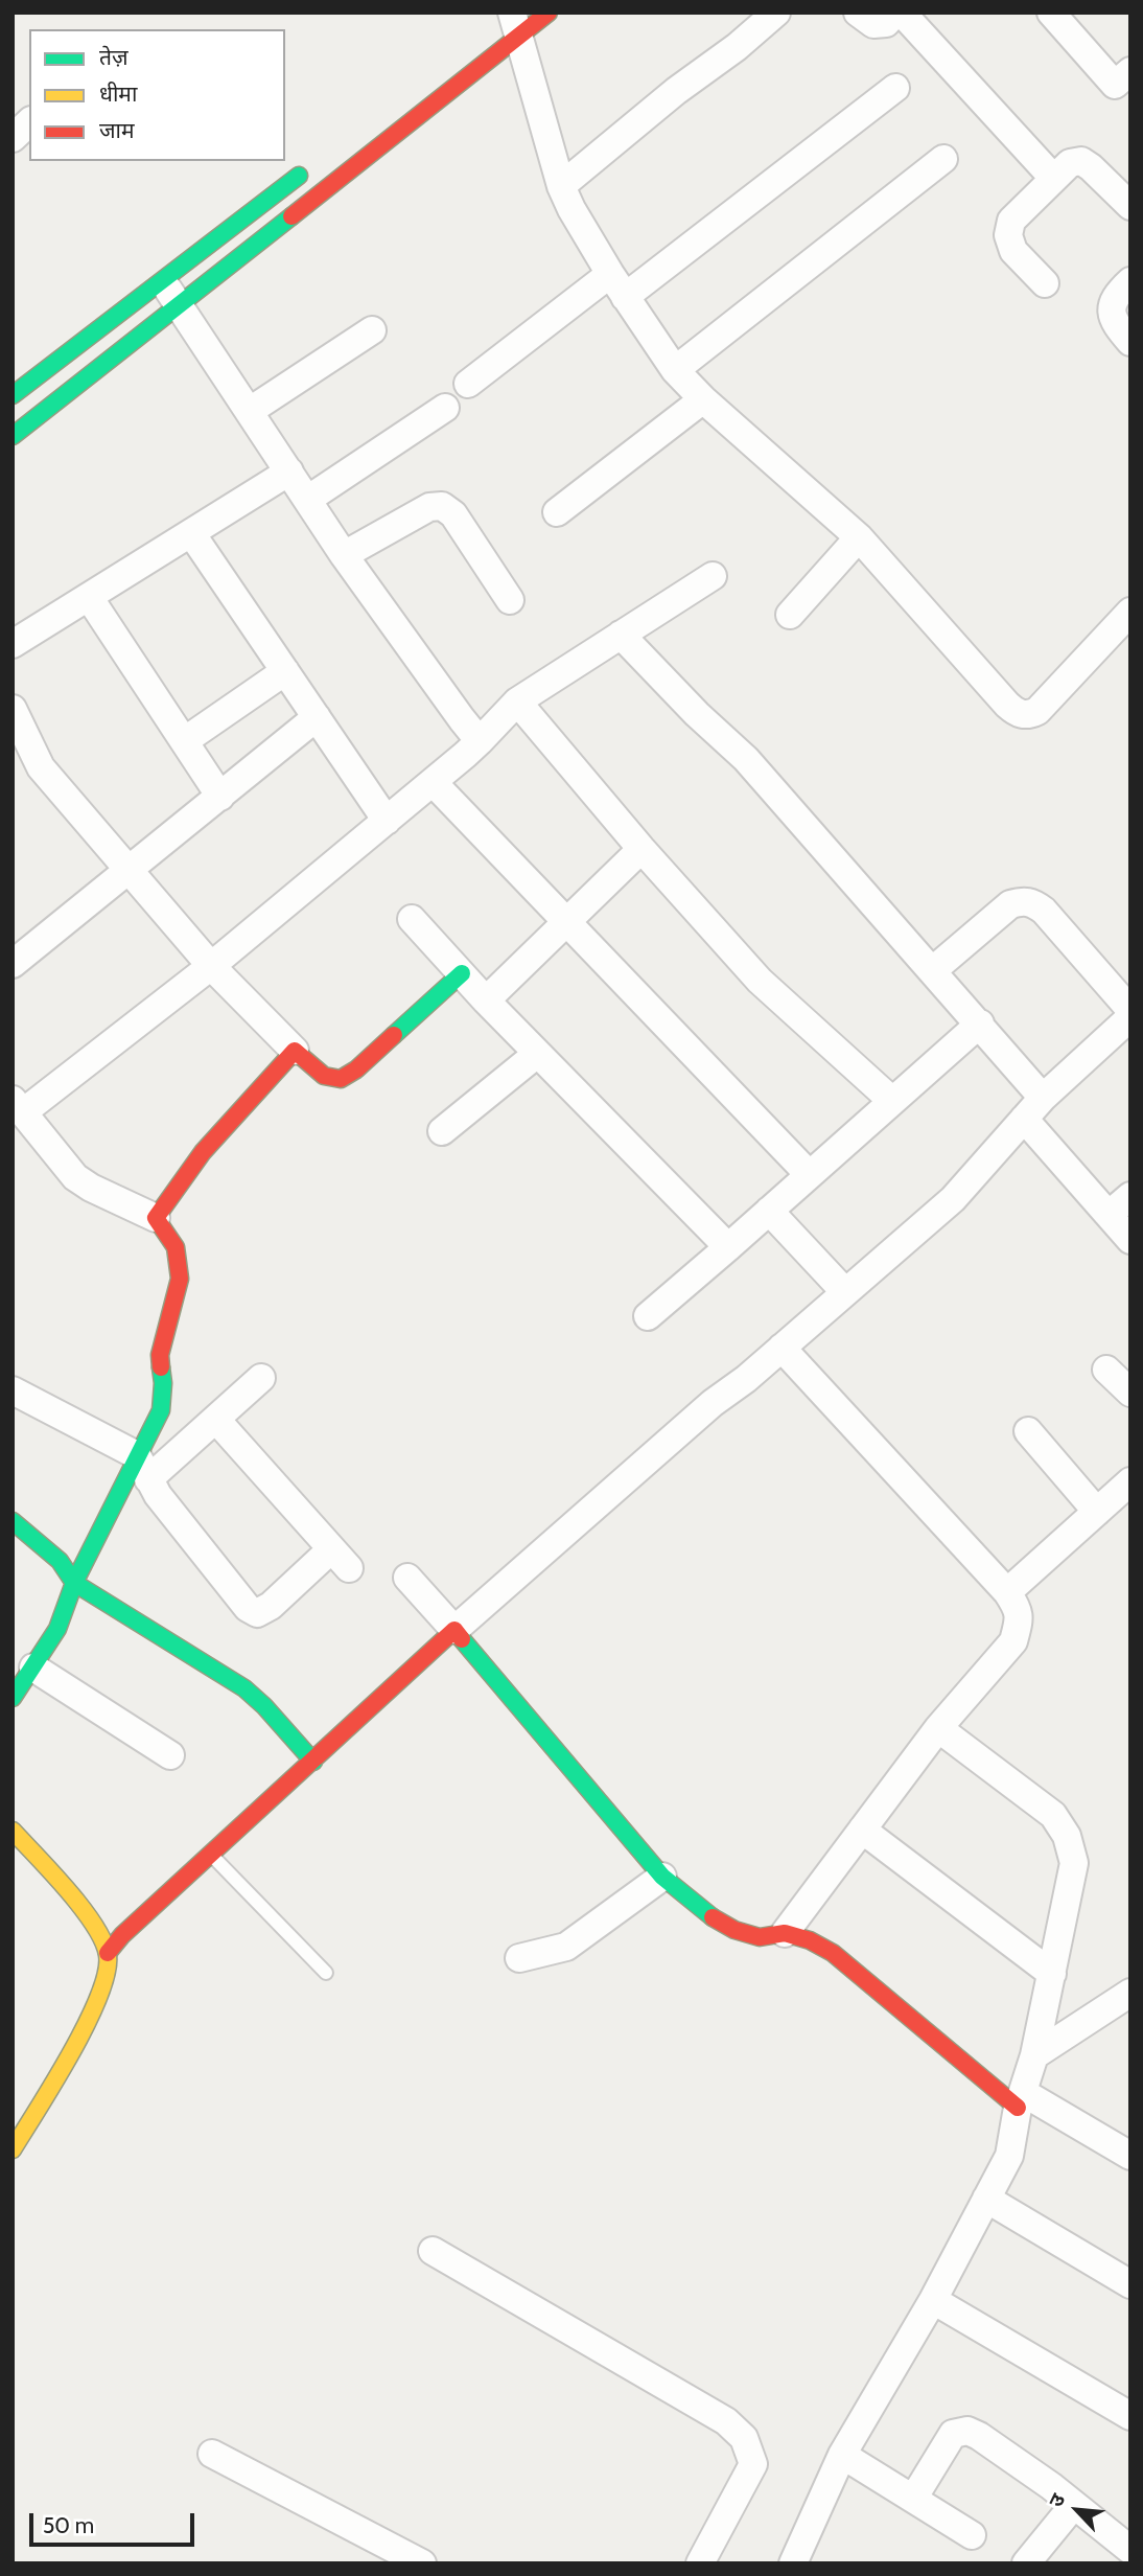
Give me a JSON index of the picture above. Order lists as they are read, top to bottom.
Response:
{
  "legend": ["तेज़", "धीमा", "जाम"],
  "scale_bar": "50 m",
  "north": "top left"
}
